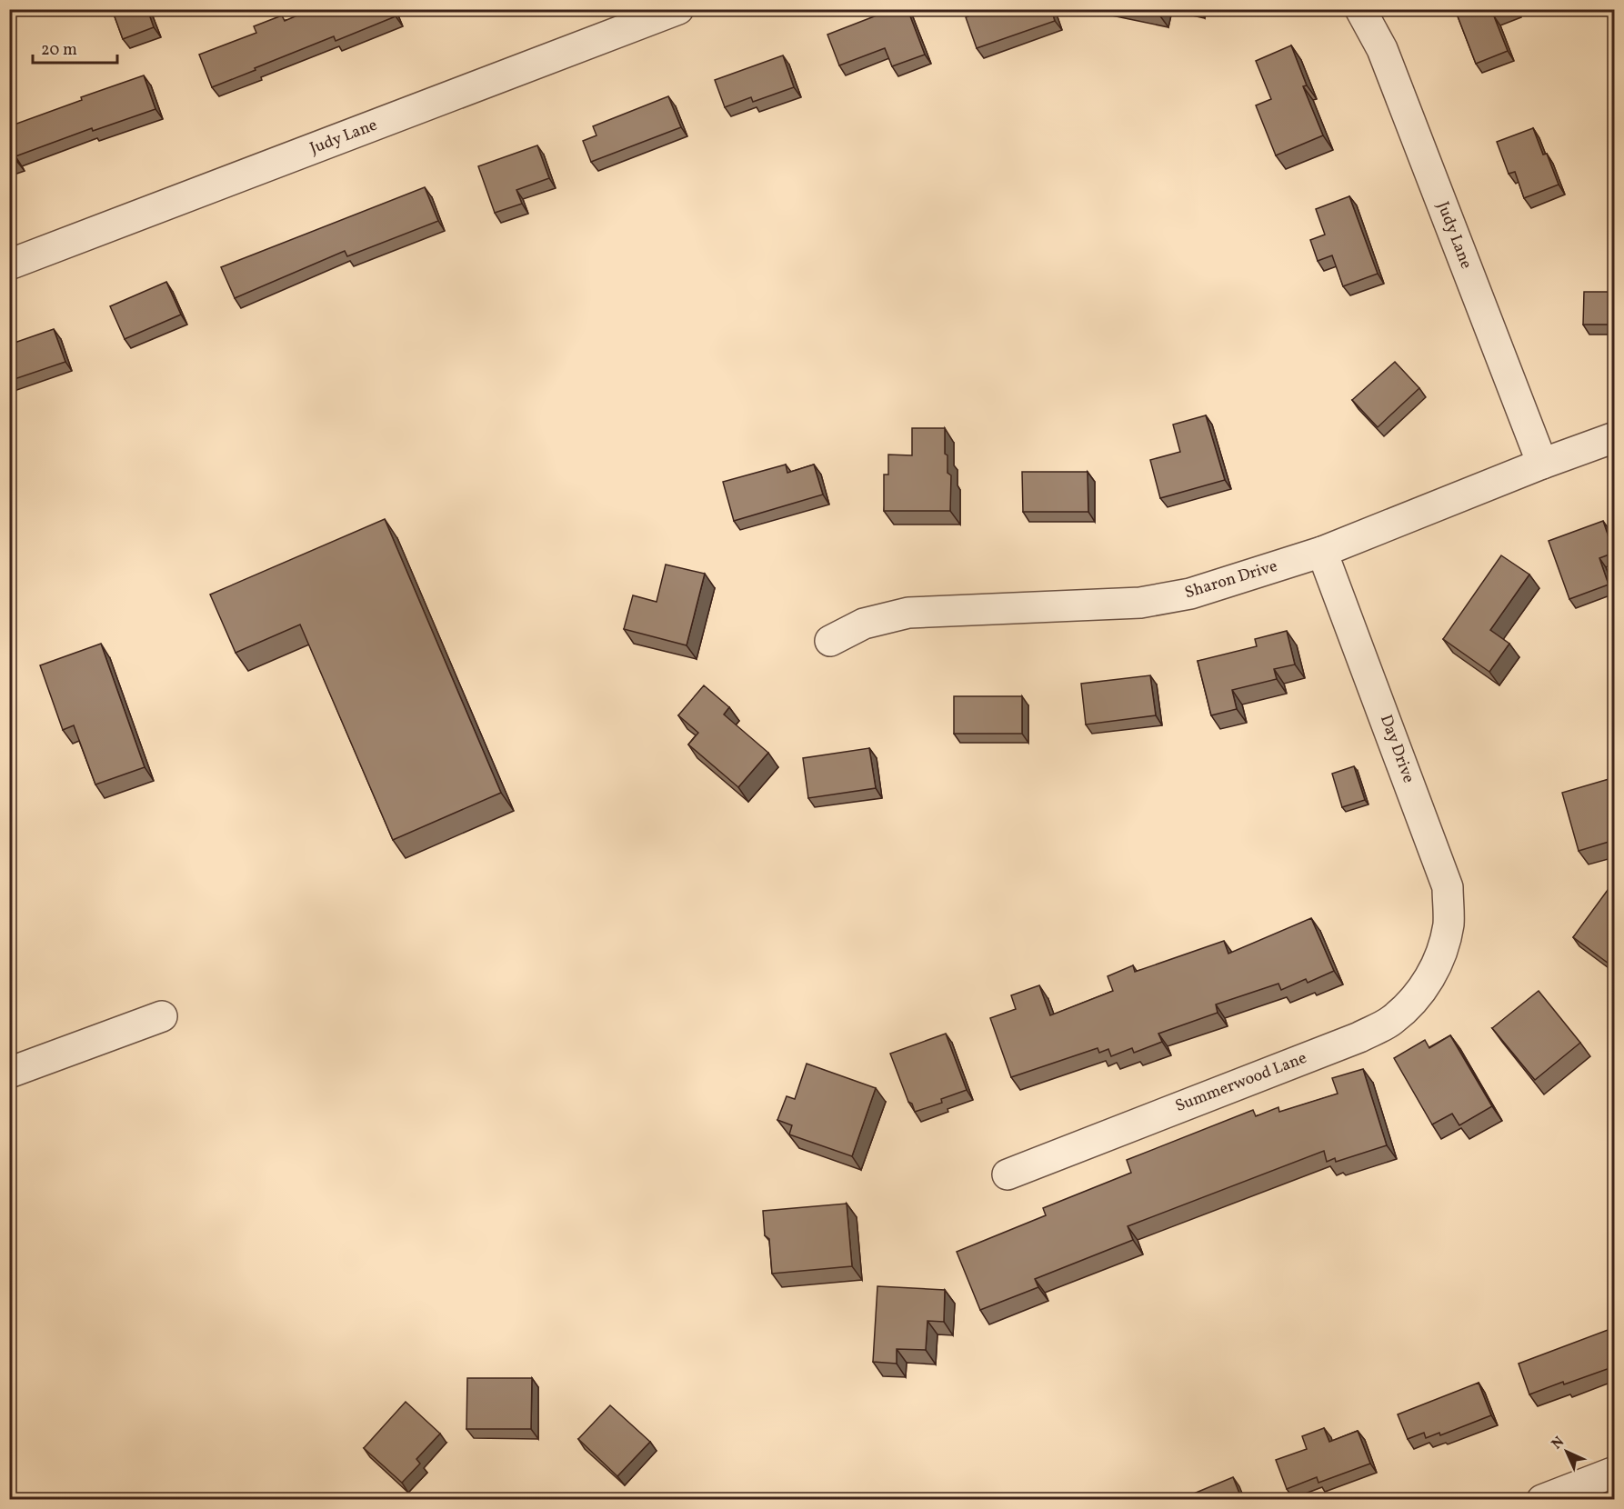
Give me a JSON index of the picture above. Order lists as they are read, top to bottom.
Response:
{
  "streets": {
    "street": [
      "Judy Lane",
      "Sharon Drive",
      "Day Drive",
      "Summerwood Lane"
    ]
  },
  "crossings": [
    ["Judy Lane", "Sharon Drive"],
    ["Sharon Drive", "Day Drive"],
    ["Day Drive", "Summerwood Lane"]
  ],
  "scale_bar": "20 m",
  "north": "top left"
}
